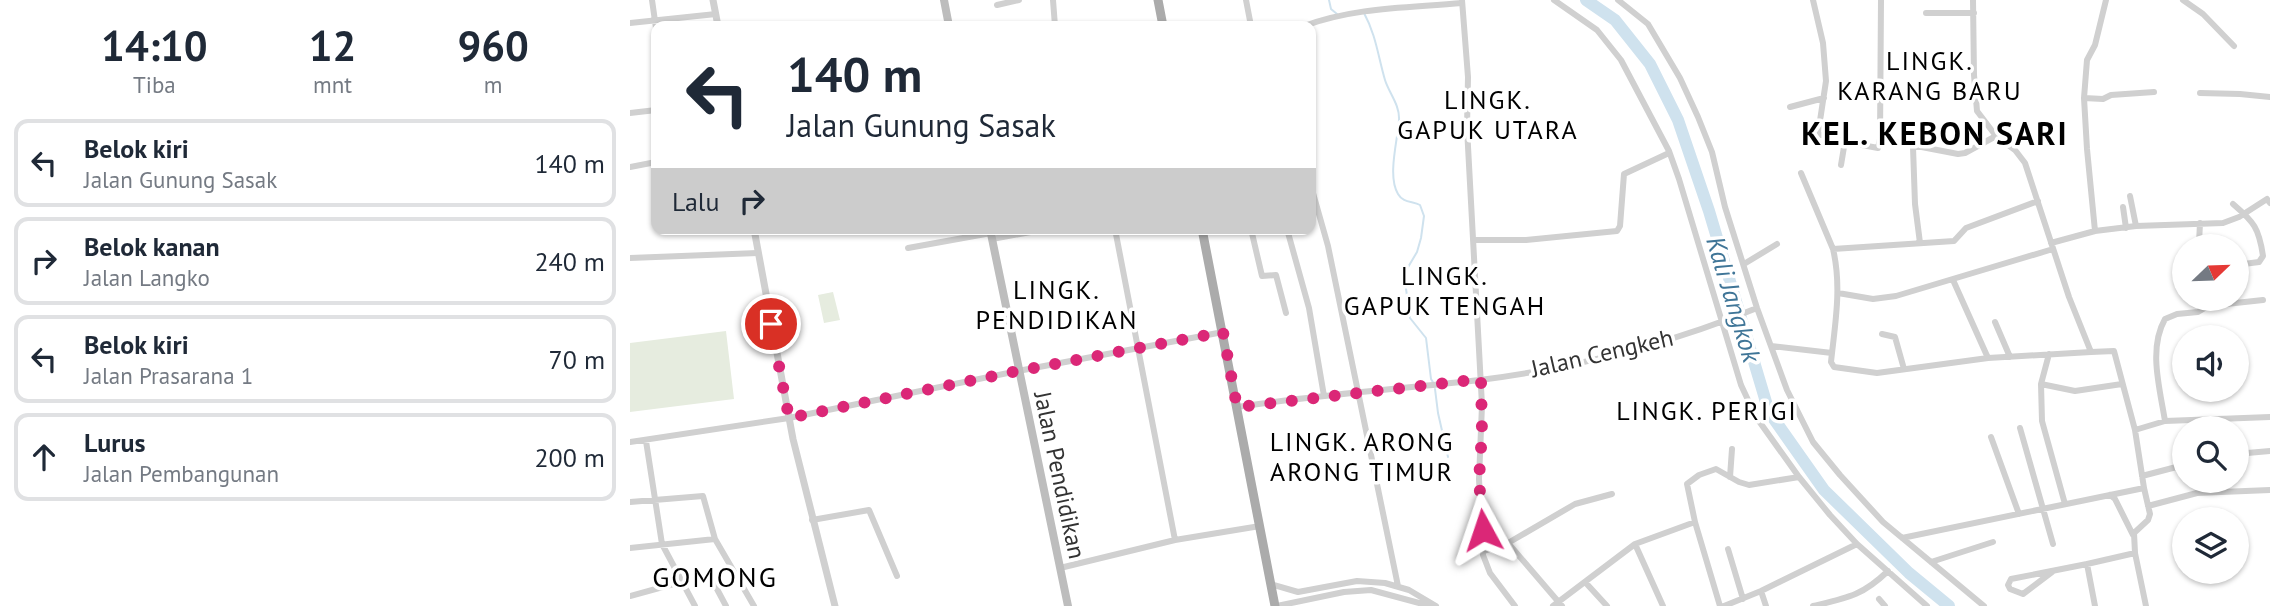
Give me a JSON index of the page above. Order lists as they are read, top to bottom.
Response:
{
  "streets": {
    "main road": ["Jalan Pendidikan"],
    "street": ["Jalan Cengkeh"]
  },
  "districts": [
    "LINGK. KARANG BARU",
    "LINGK. GAPUK UTARA",
    "KEL. KEBON SARI",
    "LINGK. GAPUK TENGAH",
    "LINGK. PENDIDIKAN",
    "LINGK. PERIGI",
    "LINGK. ARONG ARONG TIMUR",
    "GOMONG"
  ],
  "water": ["Kali Jangkok"],
  "north": "top right",
  "page": {
    "eta": [
      "14:10",
      "Tiba",
      "12",
      "mnt",
      "960",
      "m"
    ],
    "turn": ["140 m", "Jalan Gunung Sasak"],
    "list": [
      {
        "name": "Belok kiri",
        "note": "Jalan Gunung Sasak",
        "value": "140 m"
      },
      {
        "name": "Belok kanan",
        "note": "Jalan Langko",
        "value": "240 m"
      },
      {
        "name": "Belok kiri",
        "note": "Jalan Prasarana 1",
        "value": "70 m"
      },
      {
        "name": "Lurus",
        "note": "Jalan Pembangunan",
        "value": "200 m"
      }
    ],
    "then": "Lalu"
  }
}
